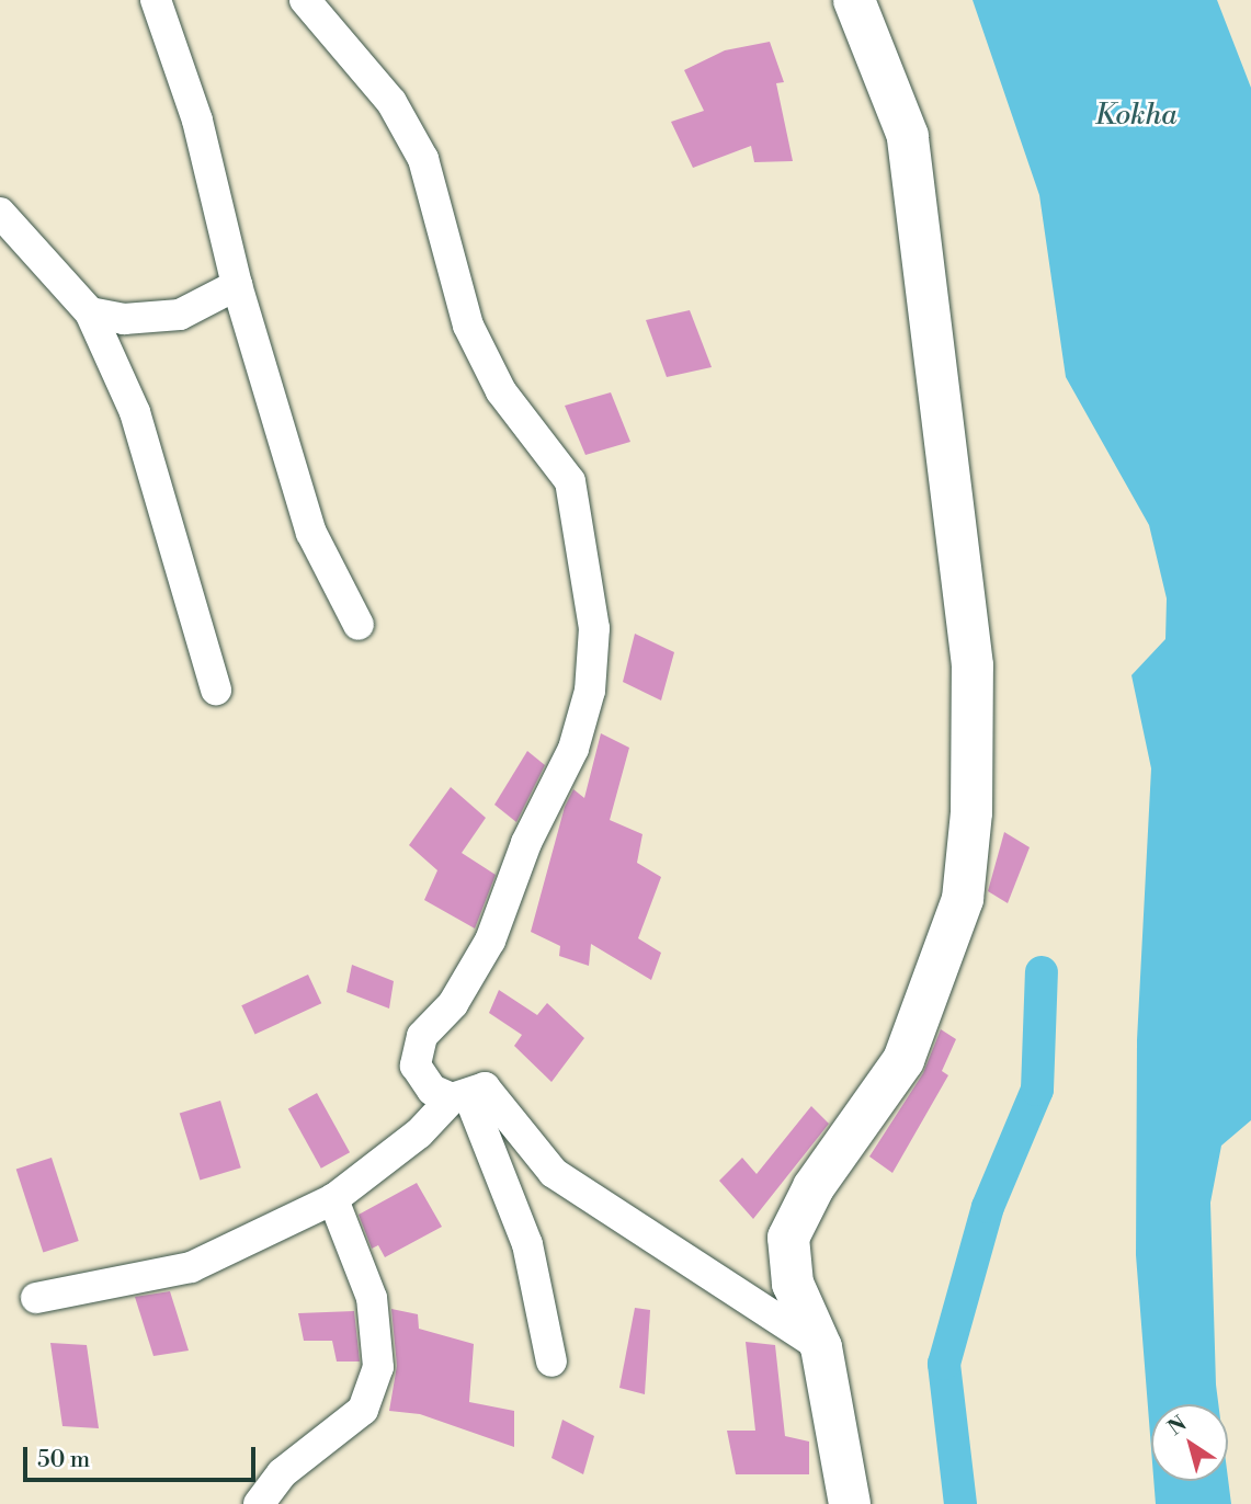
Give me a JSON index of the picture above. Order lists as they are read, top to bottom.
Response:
{
  "water": ["Kokha"],
  "scale_bar": "50 m",
  "north": "top left"
}
